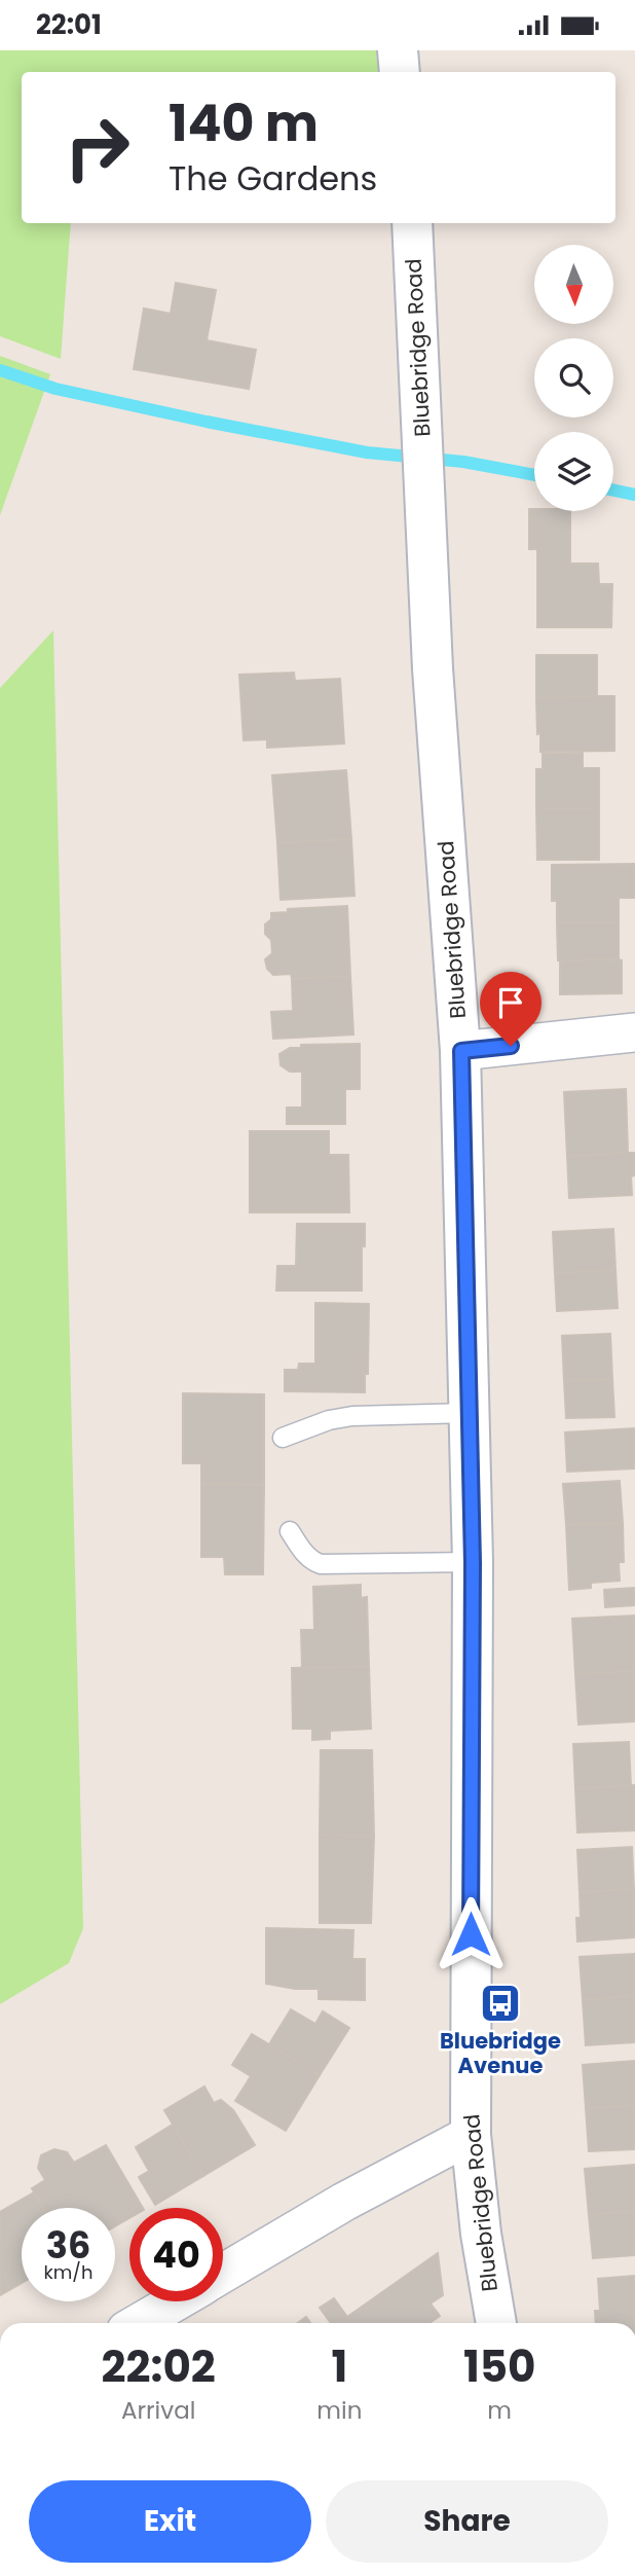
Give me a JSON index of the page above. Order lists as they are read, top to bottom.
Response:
{
  "streets": {
    "street": ["Bluebridge Road"]
  },
  "places": {
    "bus stop": ["Bluebridge Avenue"]
  },
  "north": "bottom",
  "page": {
    "status": "22:01",
    "turn": ["140 m", "The Gardens"],
    "speed": "36 km/h",
    "limit": "40",
    "eta": [
      "22:02",
      "Arrival",
      "1",
      "min",
      "150",
      "m"
    ],
    "buttons": ["Exit", "Share"]
  }
}
